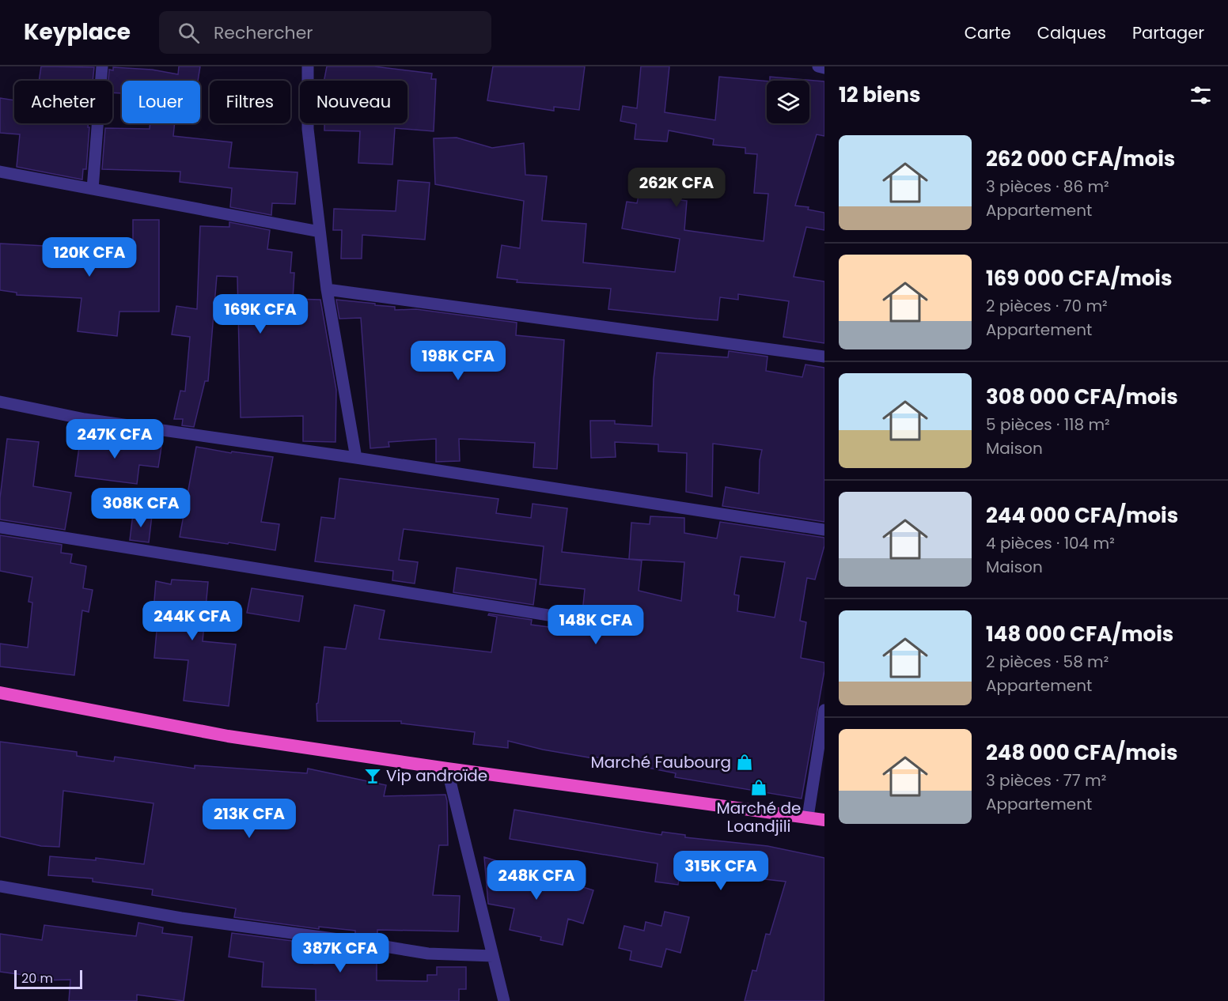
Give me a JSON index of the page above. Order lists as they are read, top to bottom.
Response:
{
  "places": {
    "shop": ["Marché Faubourg", "Marché de Loandjili"],
    "bar": ["Vip androïde"]
  },
  "scale_bar": "20 m",
  "page": {
    "header": "Keyplace",
    "search": "Rechercher",
    "nav": ["Carte", "Calques", "Partager"],
    "heading": "12 biens",
    "chip": [
      "Acheter",
      "Louer",
      "Filtres",
      "Nouveau"
    ],
    "list": [
      {
        "name": "262 000 CFA/mois",
        "note": "3 pièces · 86 m² · Appartement"
      },
      {
        "name": "169 000 CFA/mois",
        "note": "2 pièces · 70 m² · Appartement"
      },
      {
        "name": "308 000 CFA/mois",
        "note": "5 pièces · 118 m² · Maison"
      },
      {
        "name": "244 000 CFA/mois",
        "note": "4 pièces · 104 m² · Maison"
      },
      {
        "name": "148 000 CFA/mois",
        "note": "2 pièces · 58 m² · Appartement"
      },
      {
        "name": "248 000 CFA/mois",
        "note": "3 pièces · 77 m² · Appartement"
      }
    ],
    "price": [
      "262K CFA",
      "120K CFA",
      "169K CFA",
      "198K CFA",
      "247K CFA",
      "308K CFA",
      "244K CFA",
      "148K CFA",
      "213K CFA",
      "315K CFA",
      "248K CFA",
      "387K CFA"
    ],
    "scale": "20 m"
  }
}
